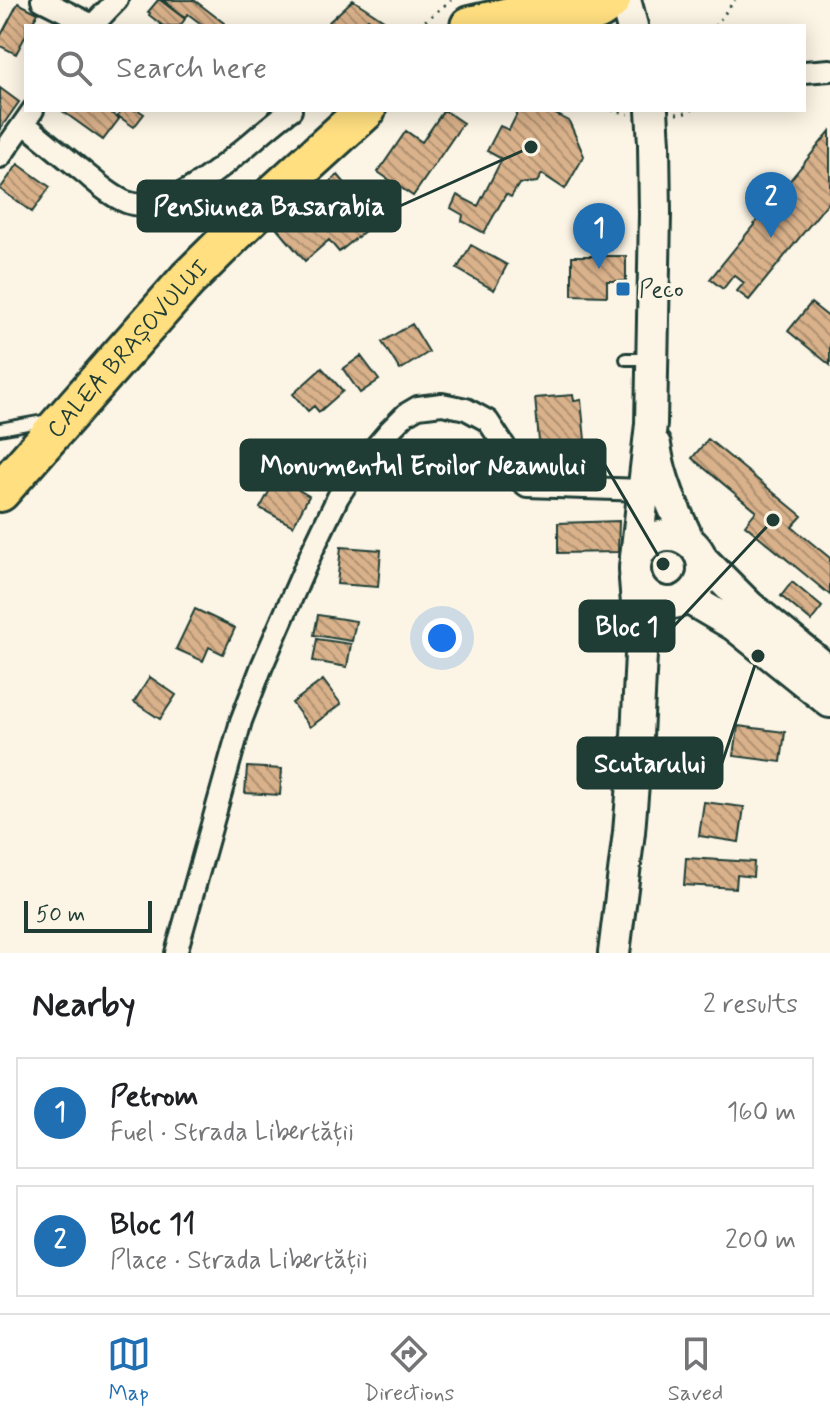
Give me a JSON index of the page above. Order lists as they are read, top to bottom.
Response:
{
  "streets": {
    "highway": ["CALEA BRAȘOVULUI"]
  },
  "places": {
    "other": [
      "Pensiunea Basarabia",
      "Bloc 1",
      "Monumentul Eroilor Neamului",
      "Scutarului"
    ],
    "transit": ["Peco"]
  },
  "scale_bar": "50 m",
  "page": {
    "search": "Search here",
    "pins": ["2", "1"],
    "scale": "50 m",
    "heading": ["Nearby", "2 results"],
    "list": [
      {
        "mark": "1",
        "name": "Petrom",
        "note": "Fuel · Strada Libertății",
        "value": "160 m"
      },
      {
        "mark": "2",
        "name": "Bloc 11",
        "note": "Place · Strada Libertății",
        "value": "200 m"
      }
    ],
    "nav": ["Map", "Directions", "Saved"]
  }
}
